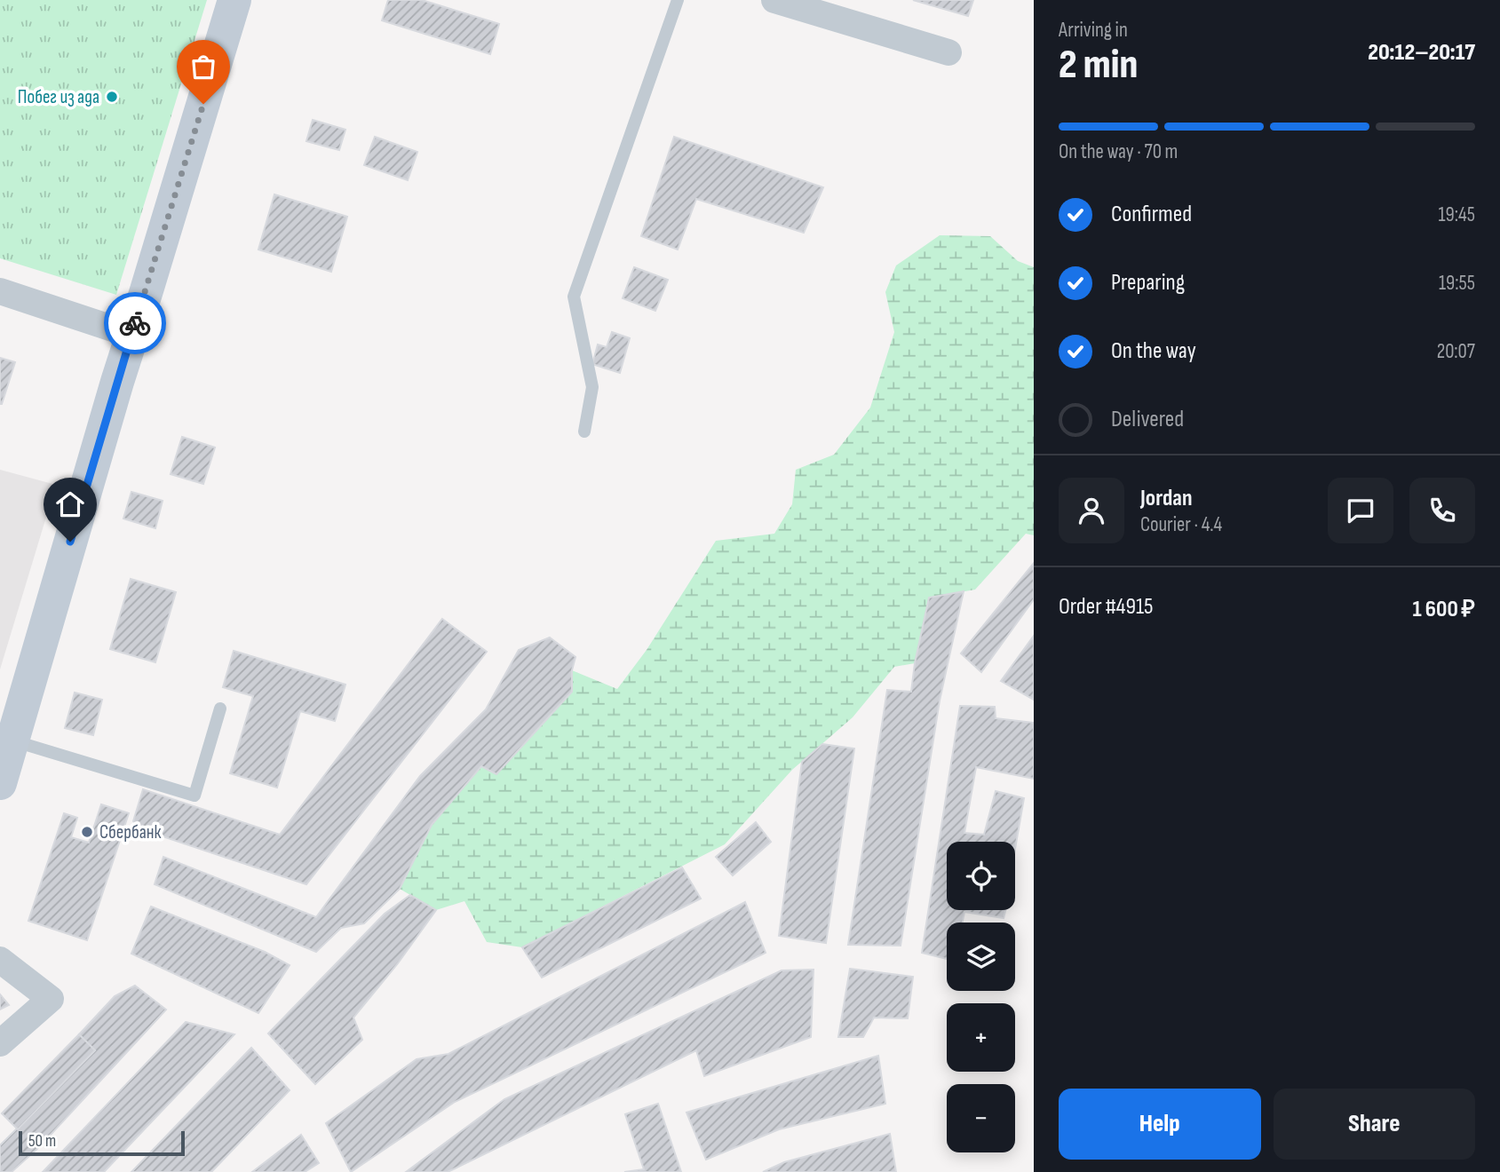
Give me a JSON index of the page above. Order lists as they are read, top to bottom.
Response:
{
  "places": ["Побег из ада", "Сбербанк"],
  "scale_bar": "50 m",
  "page": {
    "heading": ["2 min", "Arriving in", "20:12–20:17"],
    "panel": [
      "Jordan",
      "Courier · 4.4",
      "Order #4915",
      "1 600 ₽"
    ],
    "bar": "On the way · 70 m",
    "list": [
      ["Confirmed", "19:45"],
      ["Preparing", "19:55"],
      ["On the way", "20:07"],
      "Delivered"
    ],
    "map_buttons": ["+", "−"],
    "buttons": ["Help", "Share"],
    "scale": "50 m"
  }
}
